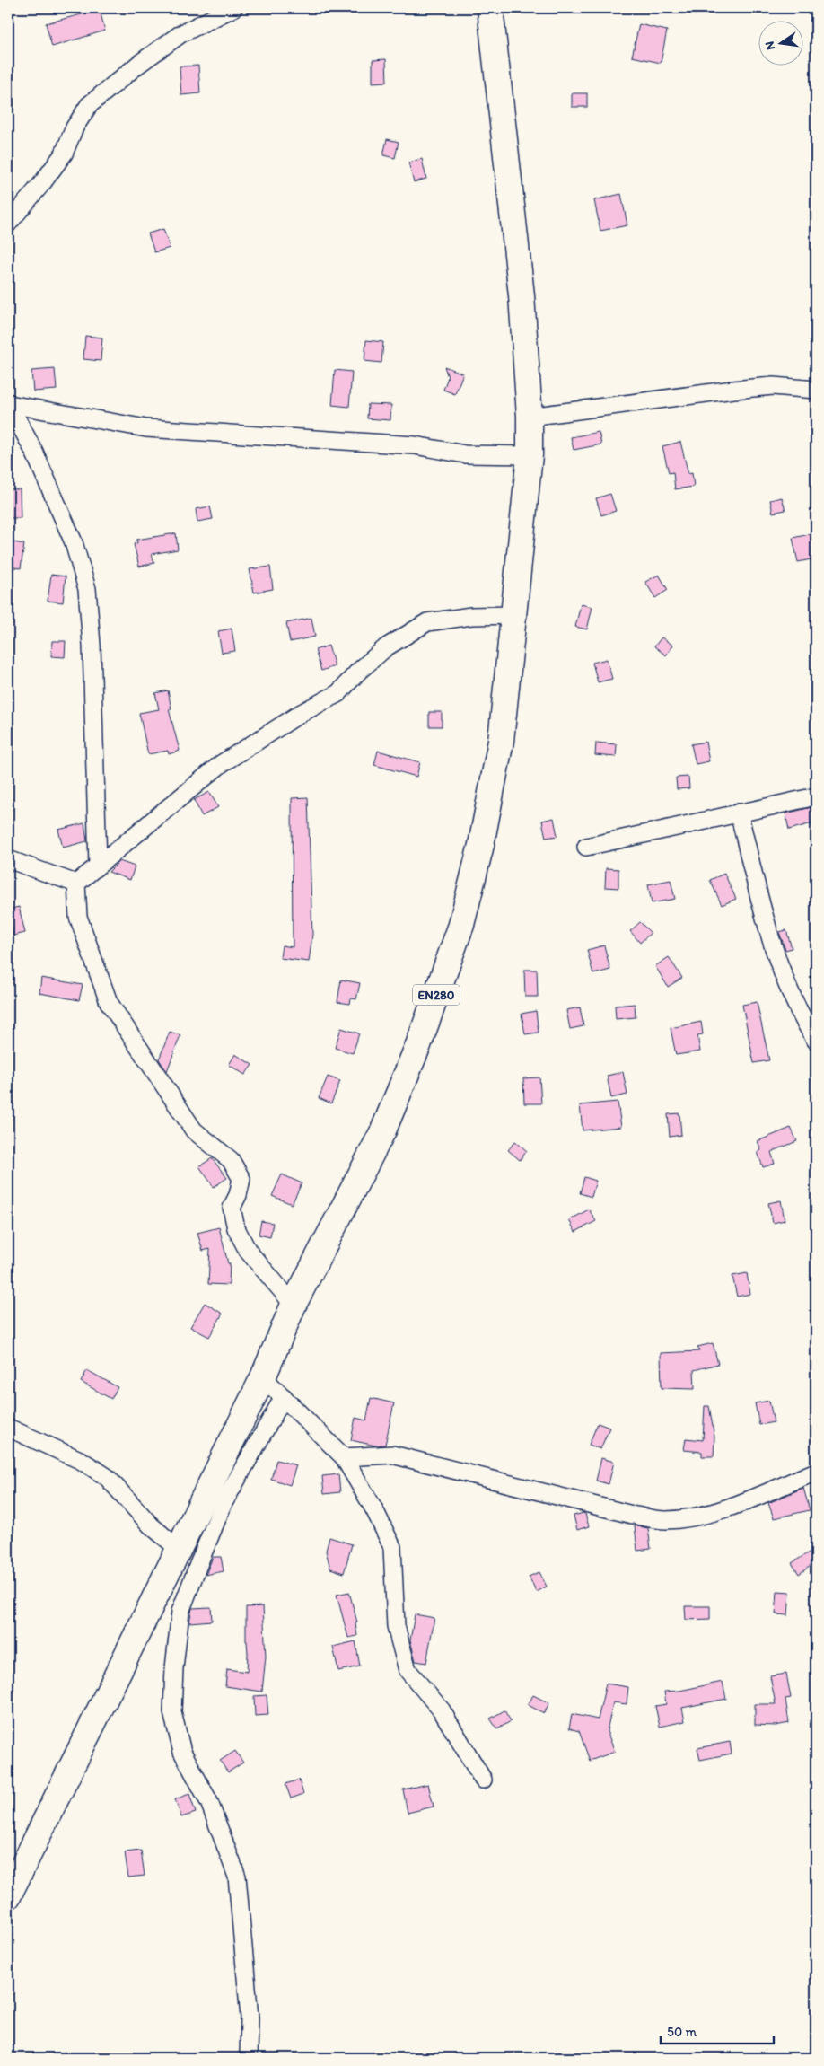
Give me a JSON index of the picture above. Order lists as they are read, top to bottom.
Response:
{
  "streets": {
    "main road": ["EN280"]
  },
  "scale_bar": "50 m",
  "north": "left"
}
